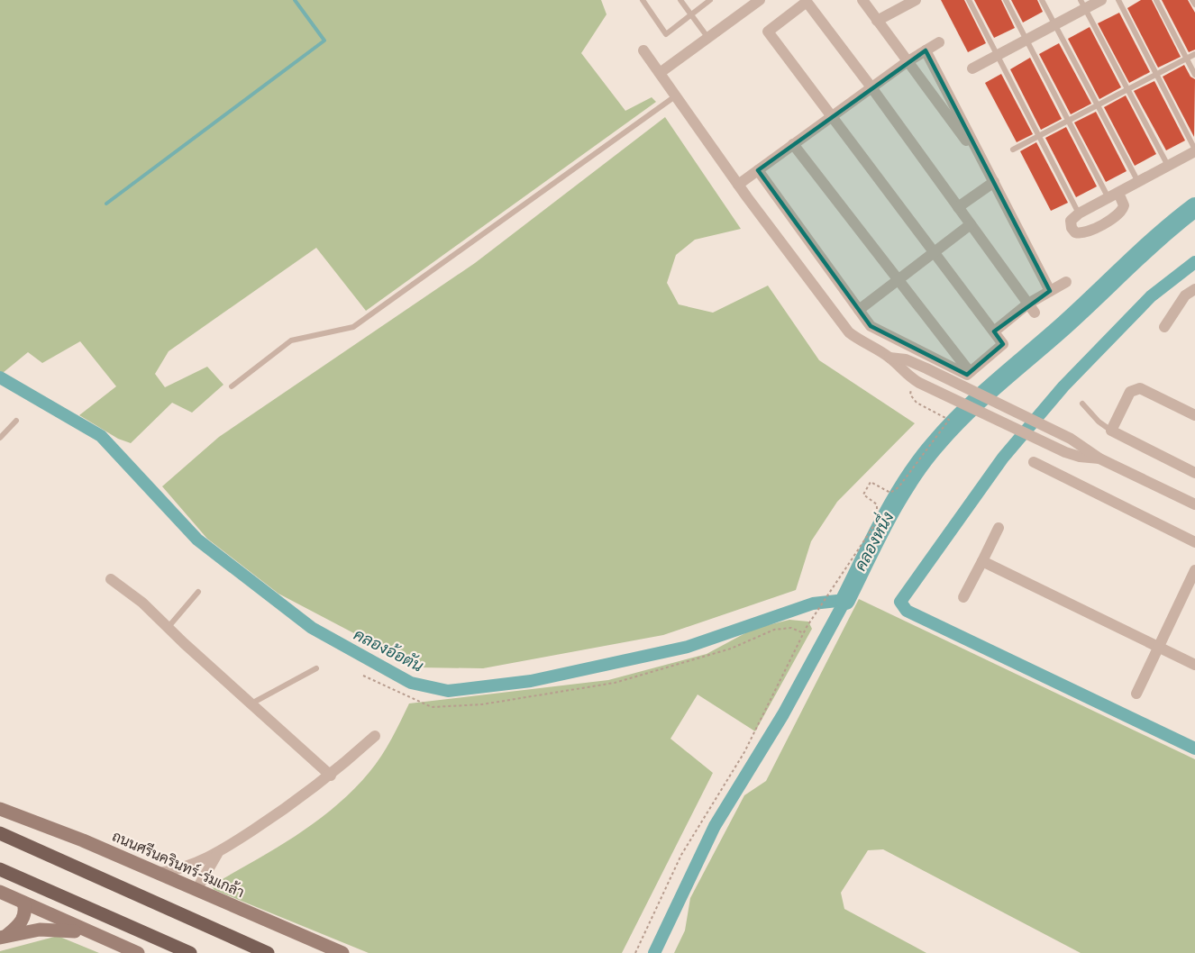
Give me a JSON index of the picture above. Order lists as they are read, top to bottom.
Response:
{
  "streets": {
    "main road": ["ถนนศรีนครินทร์-ร่มเกล้า"]
  },
  "water": ["คลองหนึ่ง", "คลองอ้อตัน"]
}
